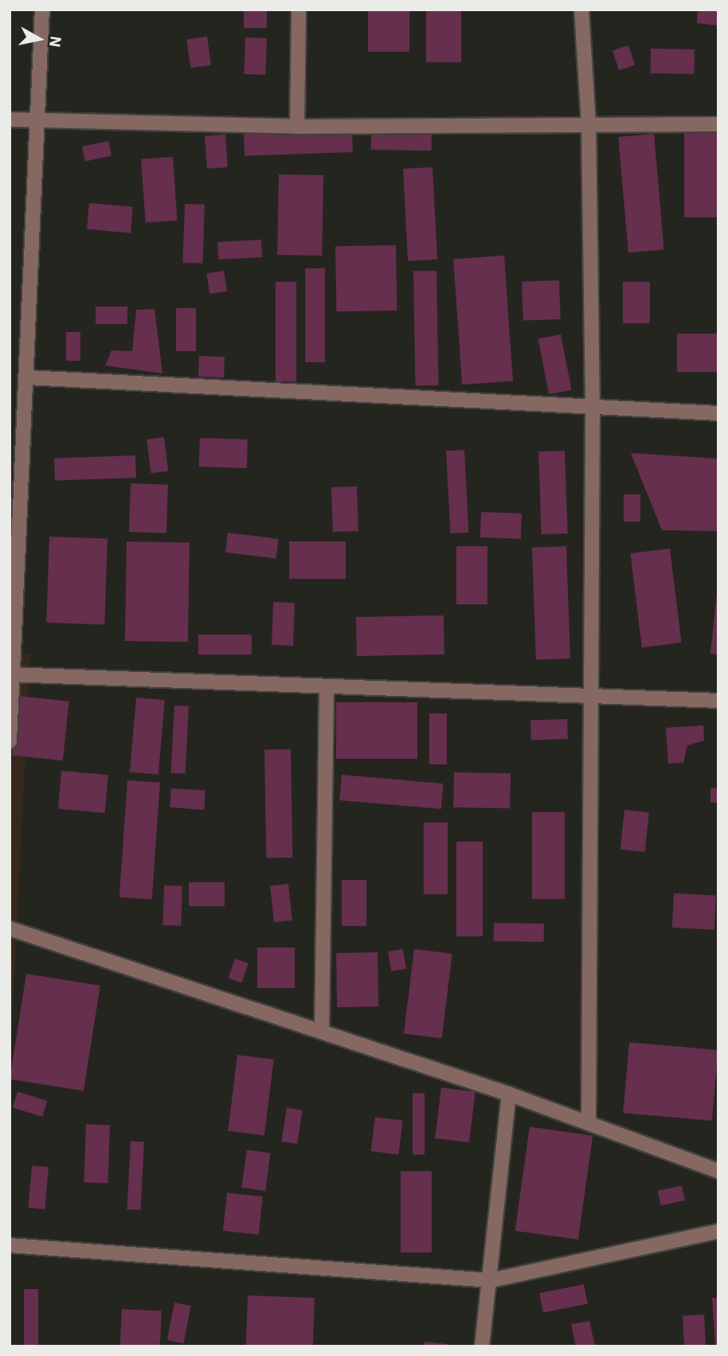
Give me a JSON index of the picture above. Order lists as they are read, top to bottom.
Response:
{
  "north": "right"
}
